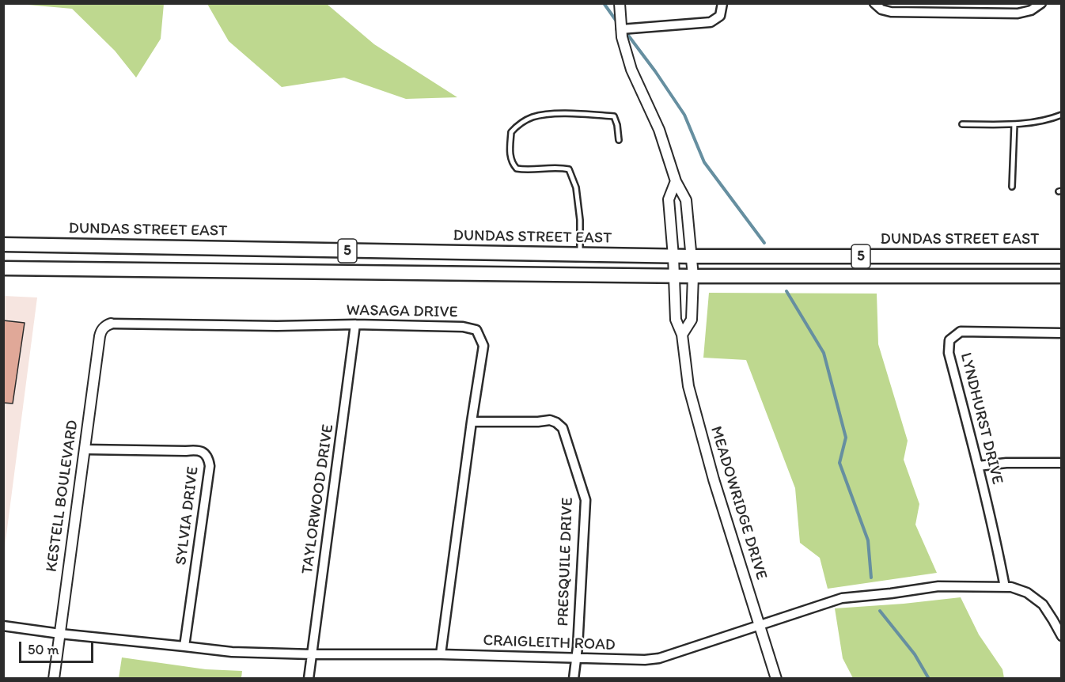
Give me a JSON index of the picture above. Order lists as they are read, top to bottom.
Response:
{
  "streets": {
    "main road": ["DUNDAS STREET EAST", "5"],
    "street": [
      "WASAGA DRIVE",
      "LYNDHURST DRIVE",
      "KESTELL BOULEVARD",
      "TAYLORWOOD DRIVE",
      "MEADOWRIDGE DRIVE",
      "SYLVIA DRIVE",
      "PRESQUILE DRIVE",
      "CRAIGLEITH ROAD"
    ]
  },
  "crossings": [
    ["DUNDAS STREET EAST", "MEADOWRIDGE DRIVE"],
    ["5", "MEADOWRIDGE DRIVE"],
    ["WASAGA DRIVE", "KESTELL BOULEVARD"],
    ["WASAGA DRIVE", "TAYLORWOOD DRIVE"],
    ["WASAGA DRIVE", "PRESQUILE DRIVE"],
    ["WASAGA DRIVE", "CRAIGLEITH ROAD"],
    ["LYNDHURST DRIVE", "CRAIGLEITH ROAD"],
    ["KESTELL BOULEVARD", "SYLVIA DRIVE"],
    ["KESTELL BOULEVARD", "CRAIGLEITH ROAD"],
    ["TAYLORWOOD DRIVE", "CRAIGLEITH ROAD"],
    ["MEADOWRIDGE DRIVE", "CRAIGLEITH ROAD"],
    ["SYLVIA DRIVE", "CRAIGLEITH ROAD"],
    ["PRESQUILE DRIVE", "CRAIGLEITH ROAD"]
  ],
  "scale_bar": "50 m"
}
